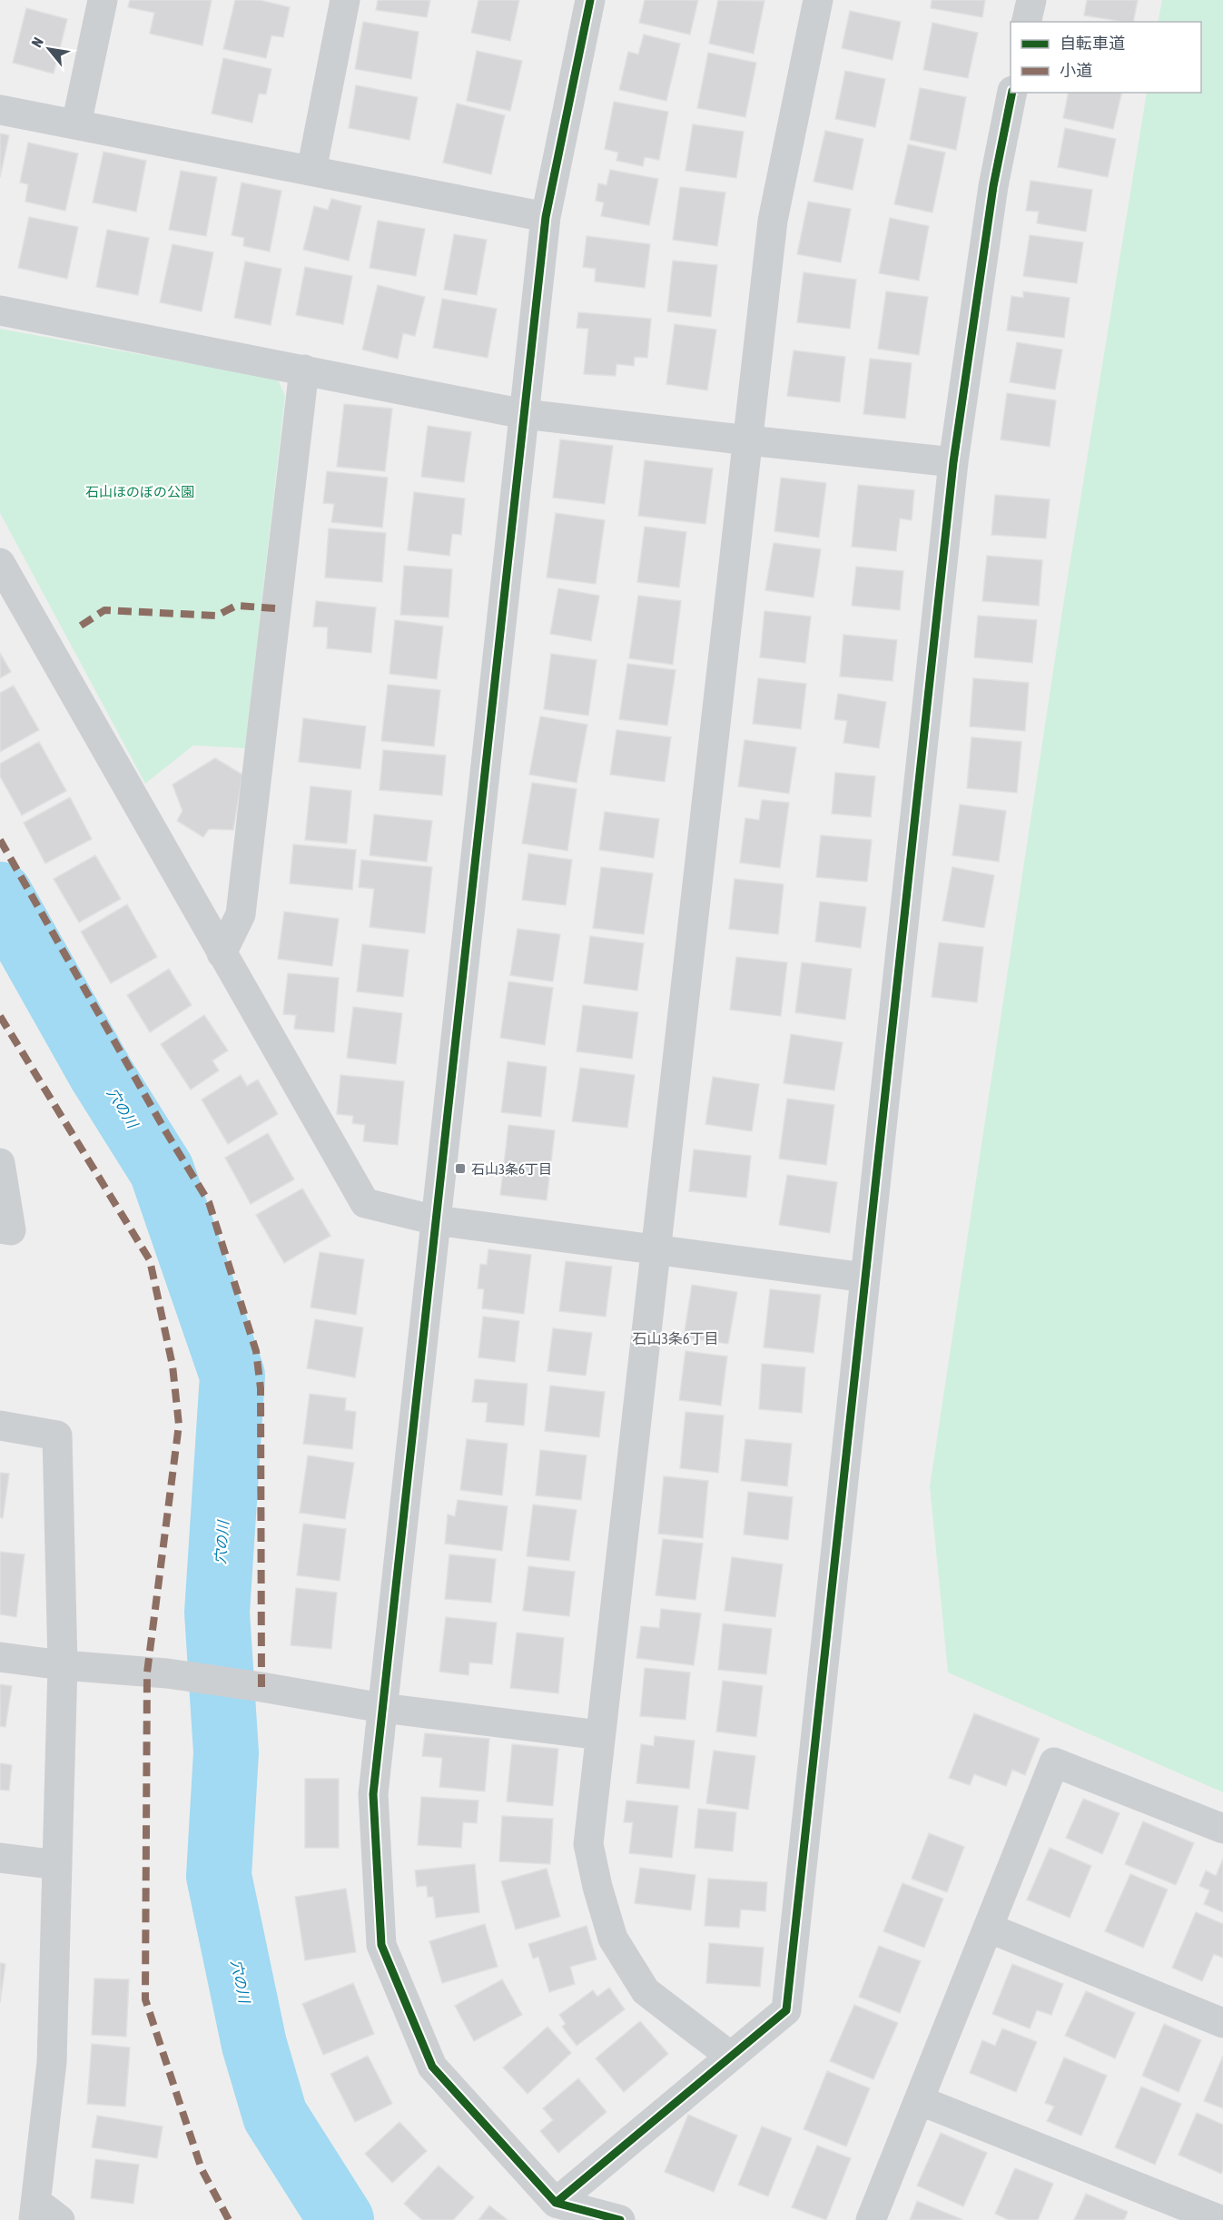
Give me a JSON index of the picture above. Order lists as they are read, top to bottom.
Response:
{
  "districts": ["石山3条6丁目"],
  "water": ["穴の川"],
  "parks": ["石山ほのぼの公園"],
  "places": {
    "transit": ["石山3条6丁目"]
  },
  "legend": ["自転車道", "小道"],
  "north": "top left"
}
